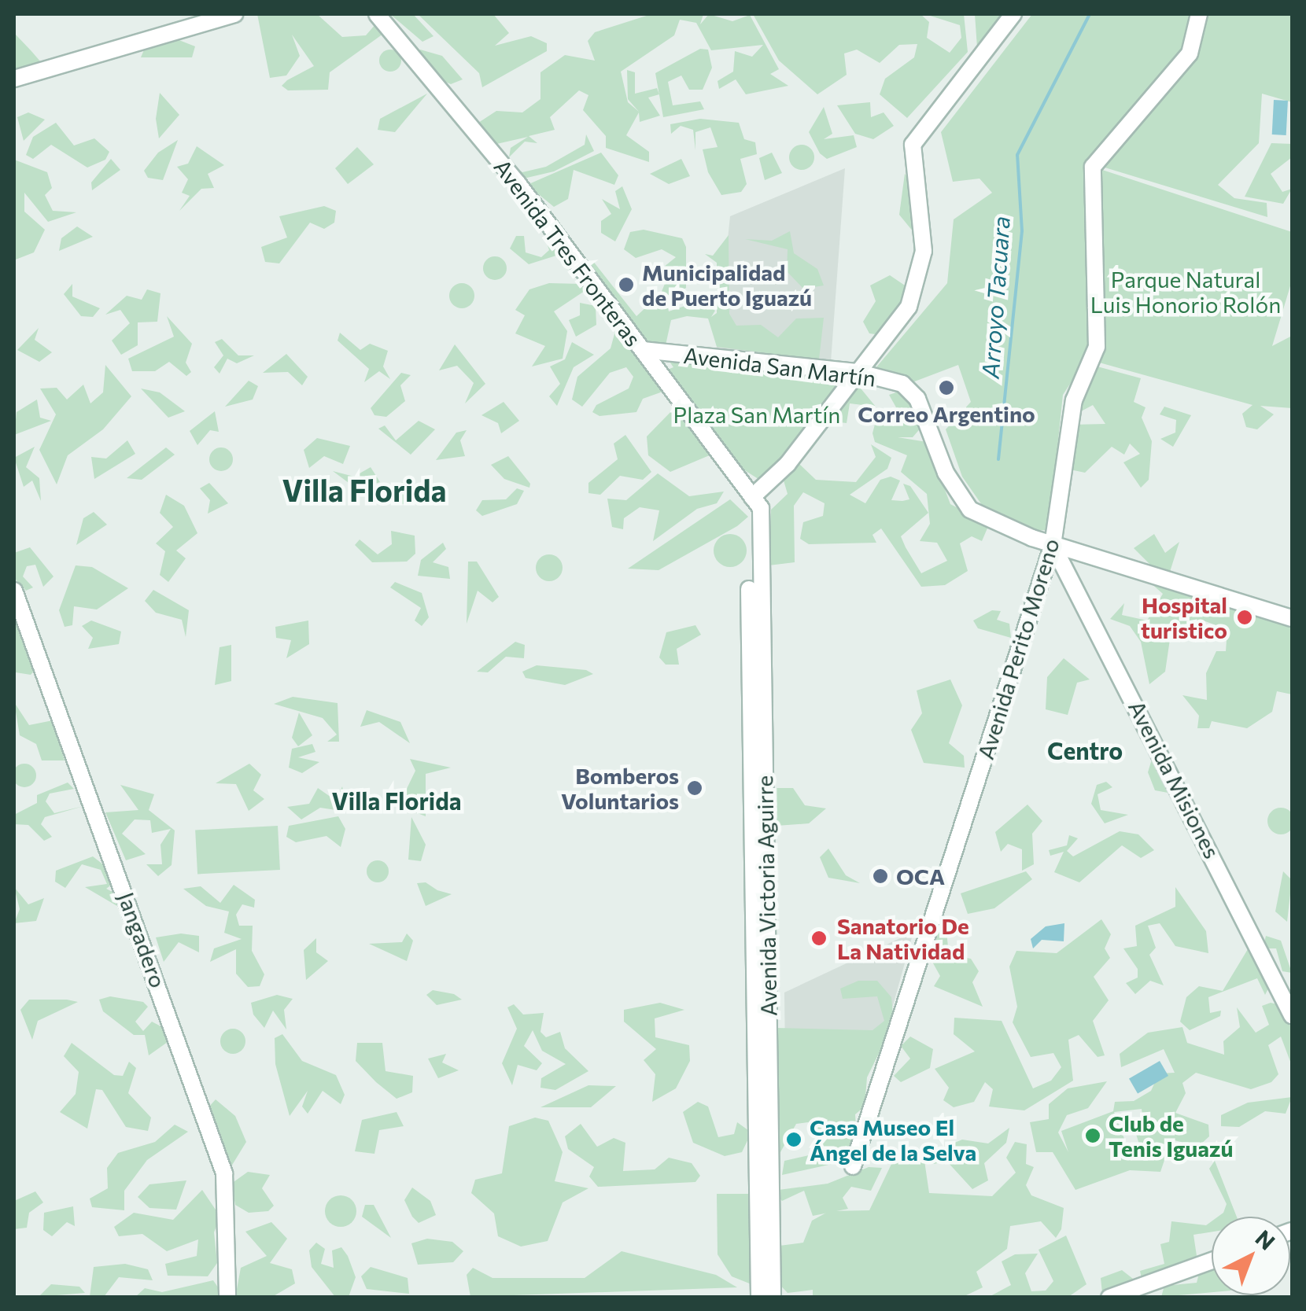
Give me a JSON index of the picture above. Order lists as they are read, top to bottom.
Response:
{
  "streets": {
    "main road": [
      "Avenida Tres Fronteras",
      "Avenida San Martín",
      "Avenida Perito Moreno",
      "Avenida Misiones",
      "Avenida Victoria Aguirre",
      "Jangadero"
    ]
  },
  "crossings": [
    ["Avenida Tres Fronteras", "Avenida San Martín"],
    ["Avenida Tres Fronteras", "Avenida Victoria Aguirre"],
    ["Avenida San Martín", "Avenida Perito Moreno"],
    ["Avenida San Martín", "Avenida Misiones"],
    ["Avenida Perito Moreno", "Avenida Misiones"]
  ],
  "districts": ["Villa Florida", "Centro", "Villa Florida"],
  "water": ["Arroyo Tacuara"],
  "parks": ["Parque Natural Luis Honorio Rolón", "Plaza San Martín"],
  "places": [
    "Municipalidad de Puerto Iguazú",
    "Correo Argentino",
    "Hospital turistico",
    "Bomberos Voluntarios",
    "OCA",
    "Sanatorio De La Natividad",
    "Club de Tenis Iguazú",
    "Casa Museo El Ángel de la Selva"
  ],
  "north": "top right"
}
